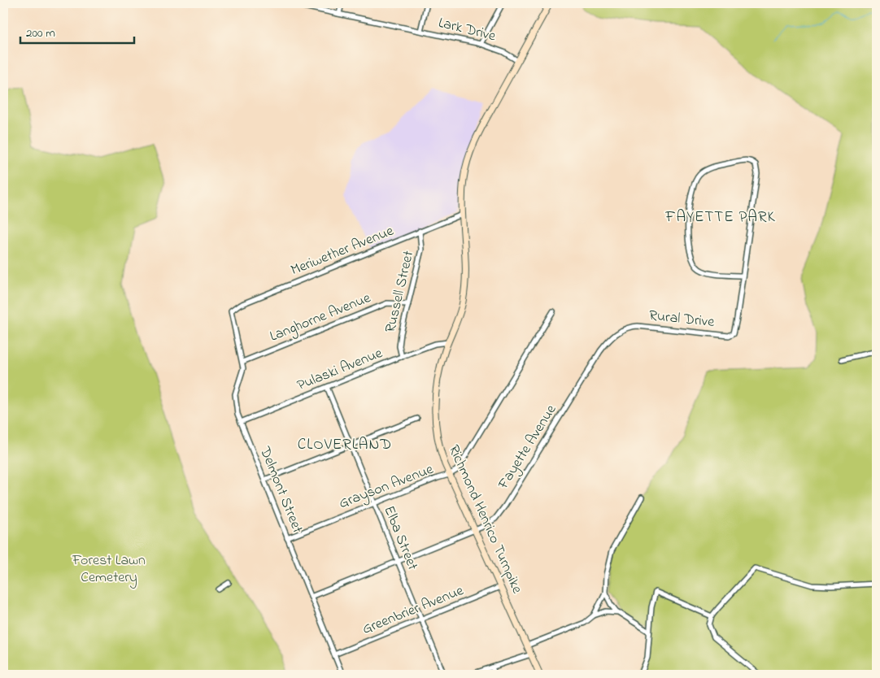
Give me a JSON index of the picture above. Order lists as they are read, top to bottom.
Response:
{
  "streets": {
    "main road": ["Richmond Henrico Turnpike"],
    "street": [
      "Lark Drive",
      "Meriwether Avenue",
      "Russell Street",
      "Langhorne Avenue",
      "Rural Drive",
      "Pulaski Avenue",
      "Fayette Avenue",
      "Grayson Avenue",
      "Delmont Street",
      "Elba Street",
      "Greenbrier Avenue"
    ]
  },
  "crossings": [
    ["Lark Drive", "Richmond Henrico Turnpike"],
    ["Meriwether Avenue", "Russell Street"],
    ["Meriwether Avenue", "Delmont Street"],
    ["Meriwether Avenue", "Richmond Henrico Turnpike"],
    ["Russell Street", "Langhorne Avenue"],
    ["Russell Street", "Pulaski Avenue"],
    ["Langhorne Avenue", "Delmont Street"],
    ["Rural Drive", "Fayette Avenue"],
    ["Pulaski Avenue", "Delmont Street"],
    ["Pulaski Avenue", "Richmond Henrico Turnpike"],
    ["Pulaski Avenue", "Elba Street"],
    ["Fayette Avenue", "Delmont Street"],
    ["Fayette Avenue", "Richmond Henrico Turnpike"],
    ["Fayette Avenue", "Elba Street"],
    ["Grayson Avenue", "Delmont Street"],
    ["Grayson Avenue", "Richmond Henrico Turnpike"],
    ["Grayson Avenue", "Elba Street"],
    ["Delmont Street", "Greenbrier Avenue"],
    ["Richmond Henrico Turnpike", "Greenbrier Avenue"],
    ["Elba Street", "Greenbrier Avenue"]
  ],
  "districts": ["FAYETTE PARK", "CLOVERLAND"],
  "parks": ["Forest Lawn Cemetery"],
  "scale_bar": "200 m"
}
